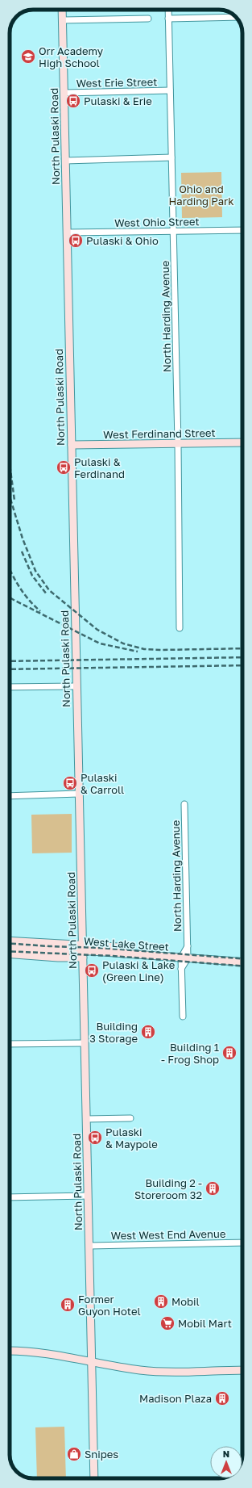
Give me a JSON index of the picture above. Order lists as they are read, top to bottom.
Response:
{
  "streets": {
    "main road": ["North Pulaski Road", "West Ferdinand Street", "West Lake Street"],
    "street": [
      "West Erie Street",
      "West Ohio Street",
      "North Harding Avenue",
      "West West End Avenue"
    ]
  },
  "crossings": [
    ["West Erie Street", "North Pulaski Road"],
    ["West Erie Street", "North Harding Avenue"],
    ["North Pulaski Road", "West Ohio Street"],
    ["North Pulaski Road", "West Ferdinand Street"],
    ["North Pulaski Road", "West Lake Street"],
    ["North Pulaski Road", "West West End Avenue"],
    ["West Ohio Street", "North Harding Avenue"],
    ["North Harding Avenue", "West Ferdinand Street"],
    ["North Harding Avenue", "West Lake Street"]
  ],
  "parks": ["Ohio and Harding Park"],
  "places": {
    "school or university": ["Orr Academy High School"],
    "bus stop": [
      "Pulaski & Erie",
      "Pulaski & Ohio",
      "Pulaski & Ferdinand",
      "Pulaski & Carroll",
      "Pulaski & Lake (Green Line)",
      "Pulaski & Maypole"
    ],
    "building": [
      "Building 3 Storage",
      "Building 1 - Frog Shop",
      "Building 2 - Storeroom 32",
      "Mobil",
      "Former Guyon Hotel",
      "Madison Plaza"
    ],
    "supermarket": ["Mobil Mart"],
    "shop": ["Snipes"]
  },
  "north": "top"
}
